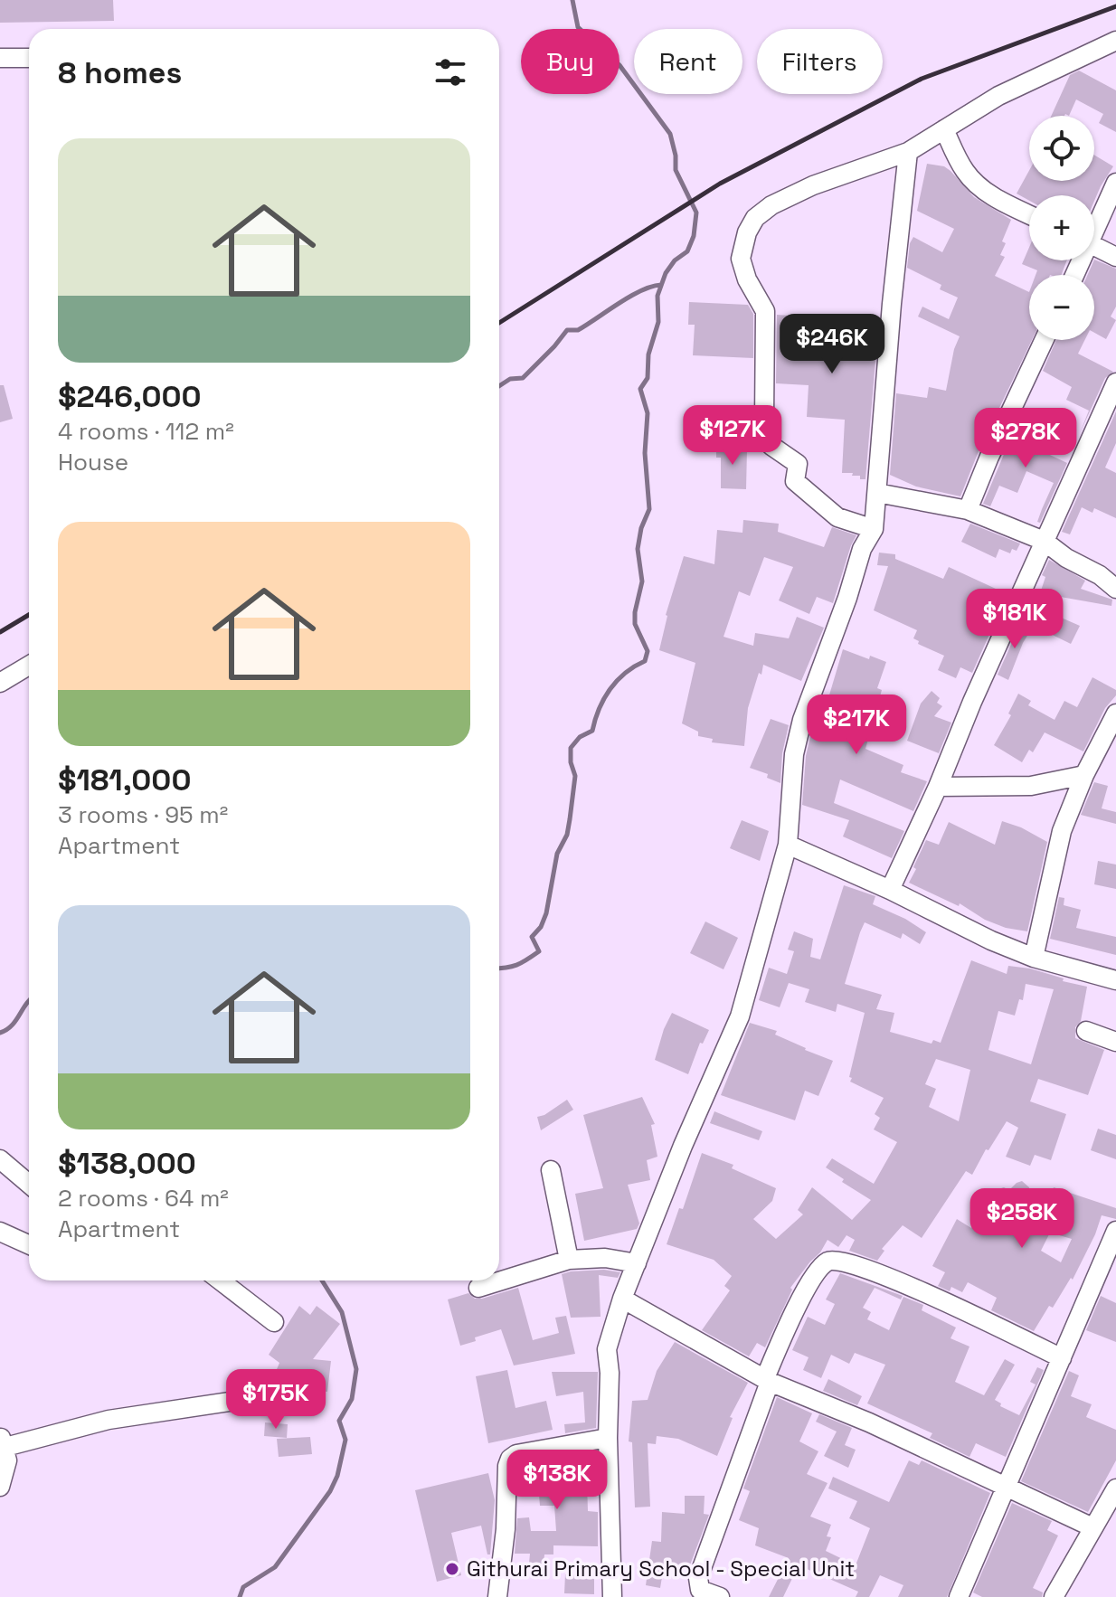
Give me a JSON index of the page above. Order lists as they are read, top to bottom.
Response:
{
  "places": ["Githurai Primary School - Special Unit"],
  "page": {
    "chip": ["Buy", "Rent", "Filters"],
    "heading": "8 homes",
    "map_buttons": ["+", "−"],
    "list": [
      {
        "name": "$246,000",
        "note": "4 rooms · 112 m² · House"
      },
      {
        "name": "$181,000",
        "note": "3 rooms · 95 m² · Apartment"
      },
      {
        "name": "$138,000",
        "note": "2 rooms · 64 m² · Apartment"
      }
    ],
    "price": [
      "$246K",
      "$127K",
      "$278K",
      "$181K",
      "$217K",
      "$258K",
      "$175K",
      "$138K"
    ]
  }
}
